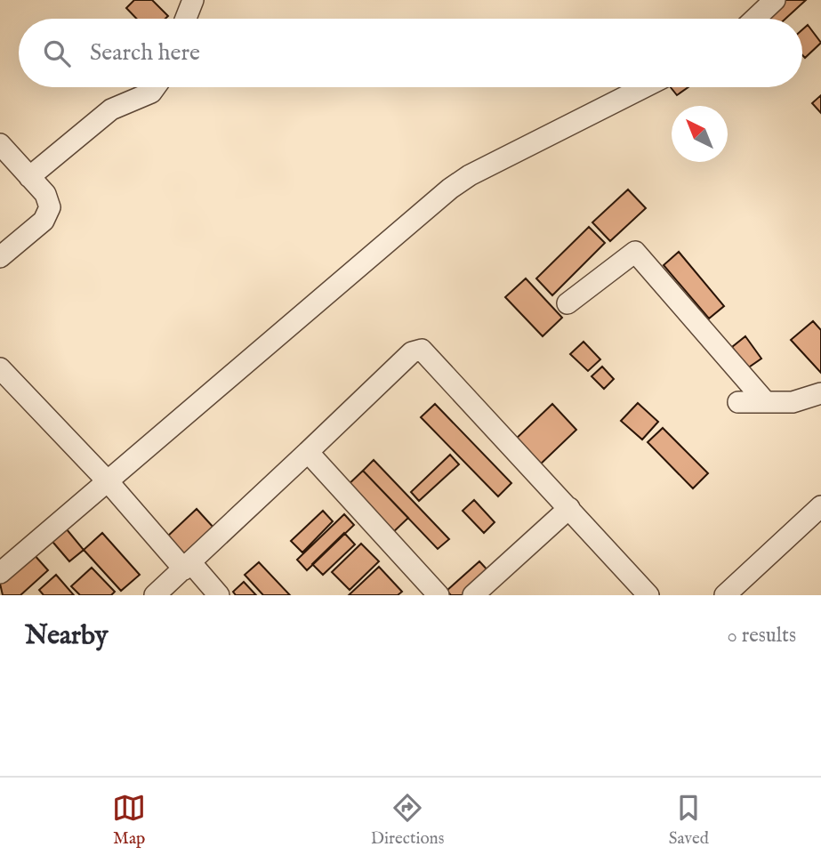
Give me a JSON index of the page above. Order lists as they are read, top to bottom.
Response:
{
  "north": "top left",
  "page": {
    "search": "Search here",
    "heading": ["Nearby", "0 results"],
    "nav": ["Map", "Directions", "Saved"]
  }
}
